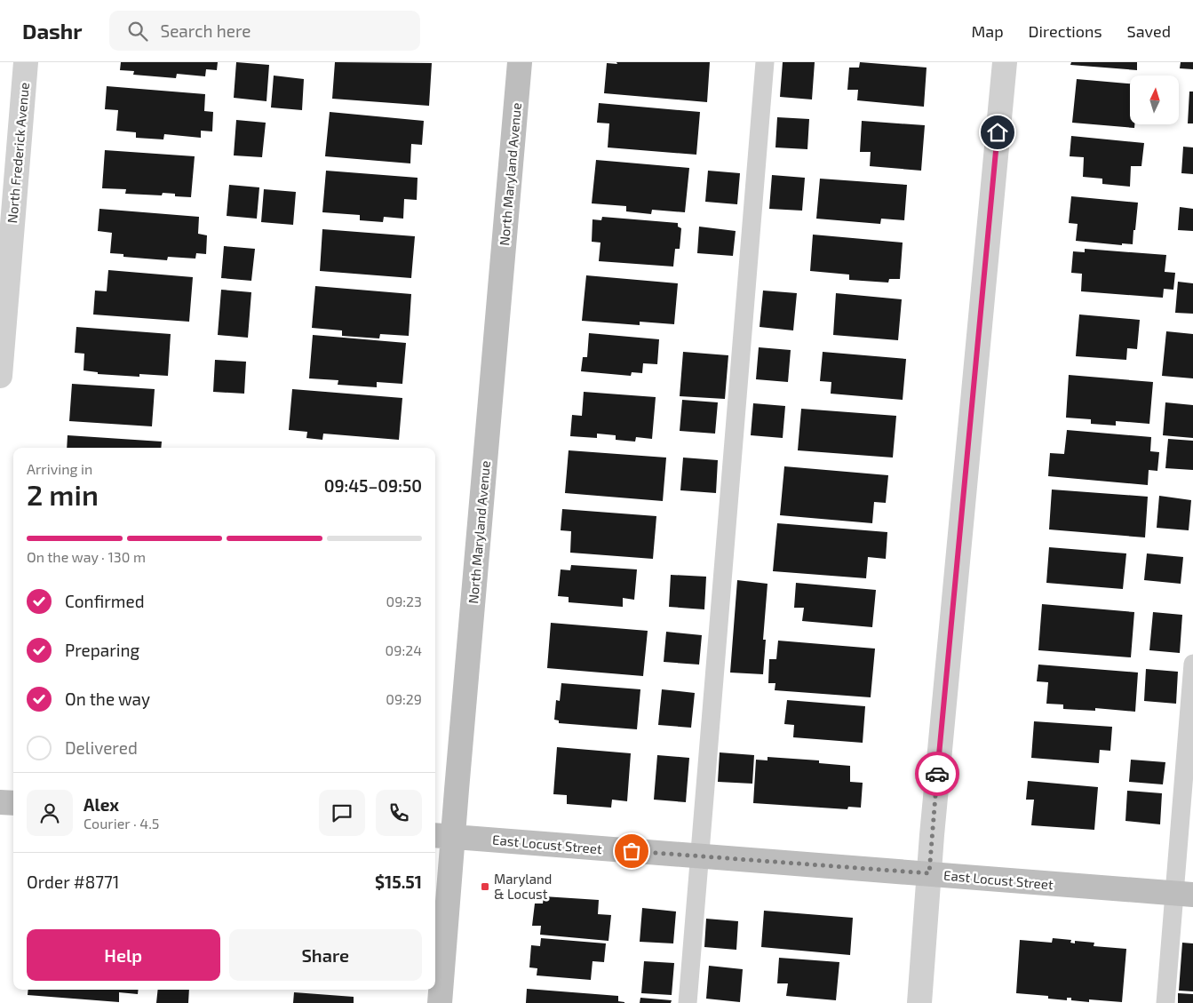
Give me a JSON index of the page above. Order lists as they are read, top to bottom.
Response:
{
  "streets": {
    "street": ["North Frederick Avenue", "North Maryland Avenue", "East Locust Street"]
  },
  "crossings": [
    ["North Maryland Avenue", "East Locust Street"]
  ],
  "places": {
    "transit": ["Maryland & Locust"]
  },
  "north": "top",
  "page": {
    "header": "Dashr",
    "search": "Search here",
    "nav": ["Map", "Directions", "Saved"],
    "heading": ["2 min", "Arriving in", "09:45–09:50"],
    "panel": [
      "Alex",
      "Courier · 4.5",
      "Order #8771",
      "$15.51"
    ],
    "bar": "On the way · 130 m",
    "list": [
      ["Confirmed", "09:23"],
      ["Preparing", "09:24"],
      ["On the way", "09:29"],
      "Delivered"
    ],
    "buttons": ["Help", "Share"]
  }
}
